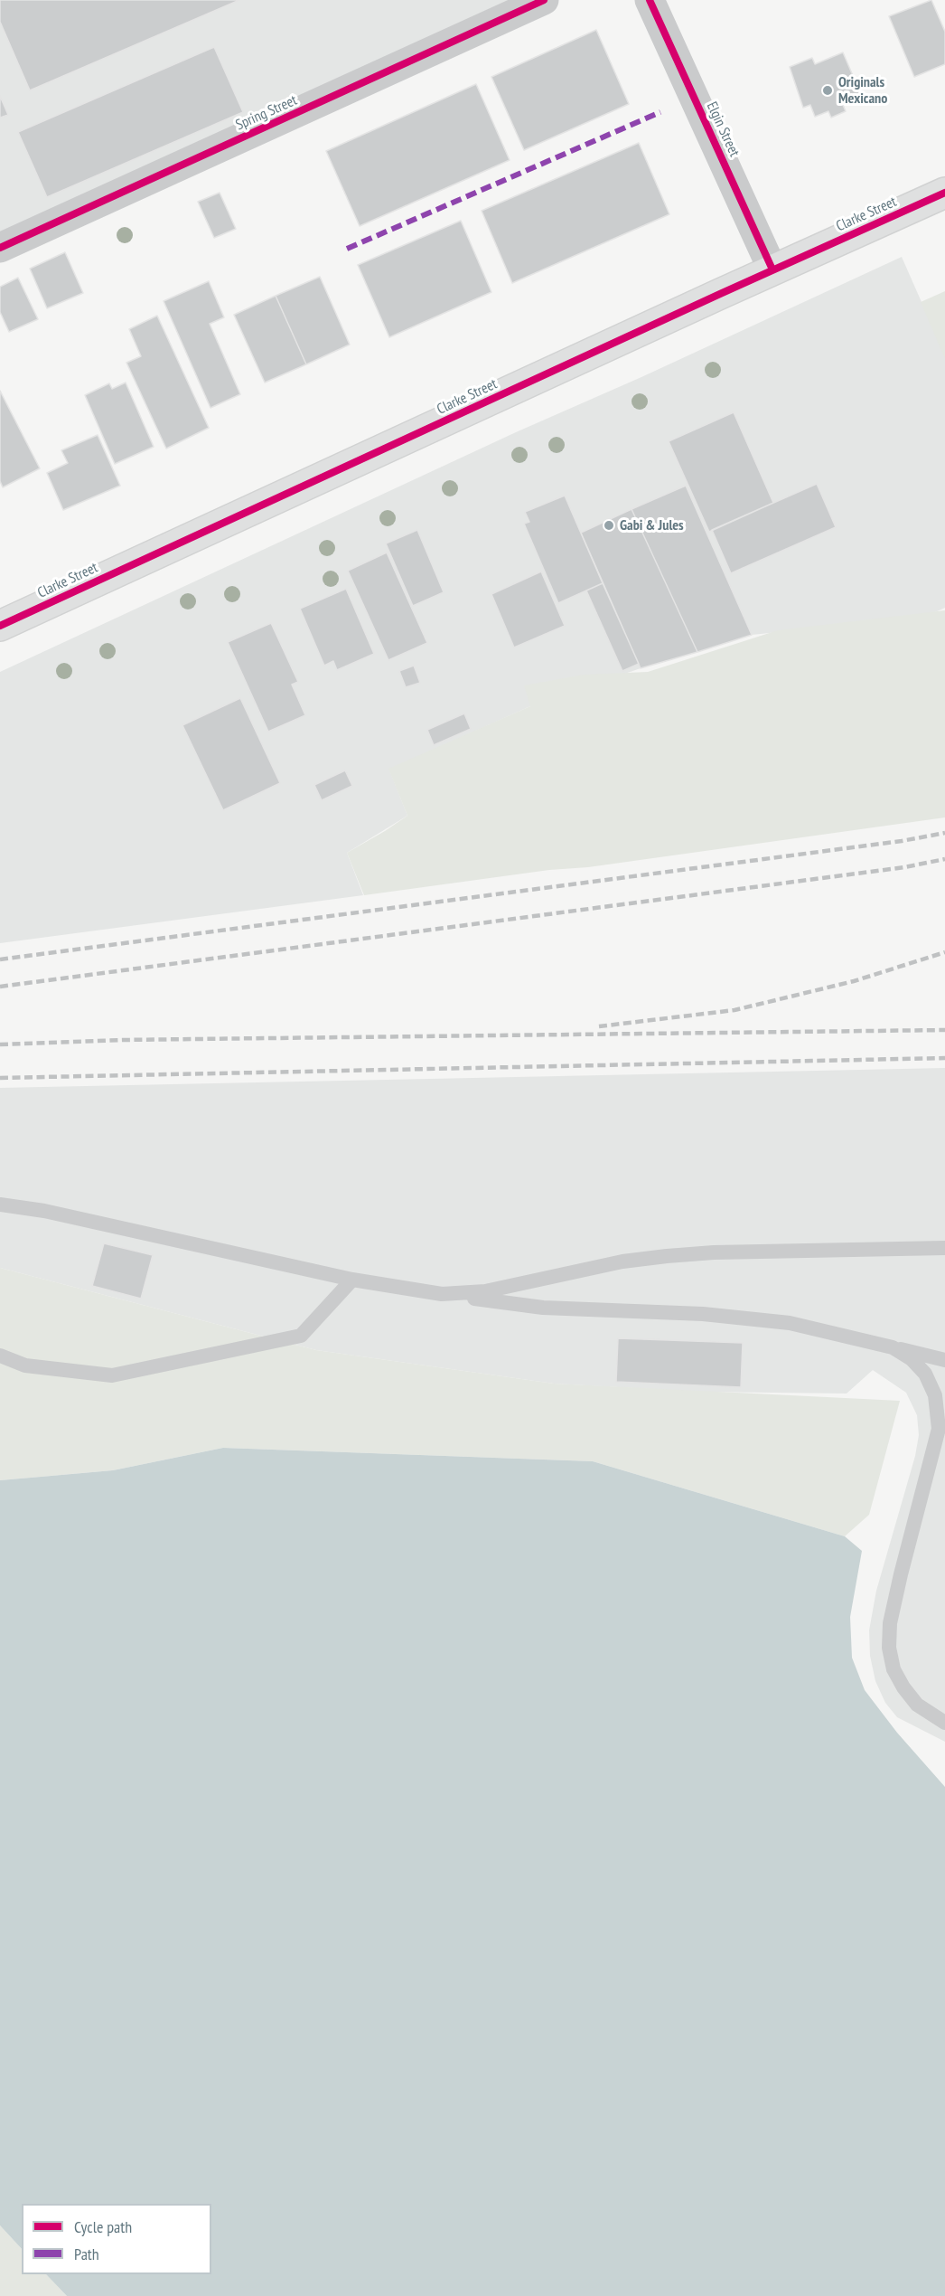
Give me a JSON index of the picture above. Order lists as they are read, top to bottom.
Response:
{
  "streets": {
    "main road": ["Clarke Street"],
    "street": ["Spring Street", "Elgin Street"]
  },
  "crossings": [
    ["Elgin Street", "Clarke Street"]
  ],
  "places": ["Originals Mexicano", "Gabi & Jules"],
  "legend": ["Cycle path", "Path"]
}
